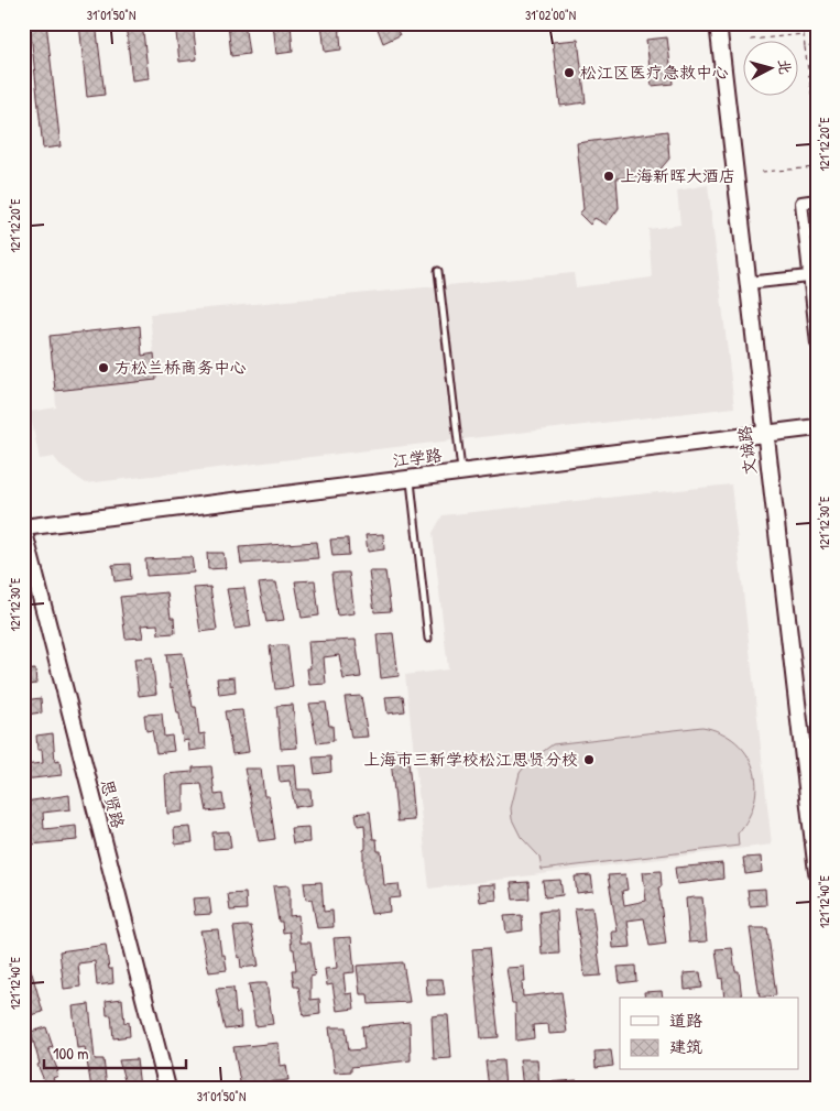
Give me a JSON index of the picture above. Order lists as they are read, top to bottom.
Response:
{
  "streets": {
    "main road": ["文诚路", "江学路", "思贤路"]
  },
  "crossings": [
    ["文诚路", "江学路"],
    ["江学路", "思贤路"]
  ],
  "places": [
    "松江区医疗急救中心",
    "上海新晖大酒店",
    "方松兰桥商务中心",
    "上海市三新学校松江思贤分校"
  ],
  "legend": ["道路", "建筑"],
  "scale_bar": "100 m",
  "north": "right",
  "coordinates": [
    "31°01'50\"N",
    "31°02'00\"N",
    "121°12'20\"E",
    "121°12'30\"E",
    "121°12'40\"E"
  ]
}
